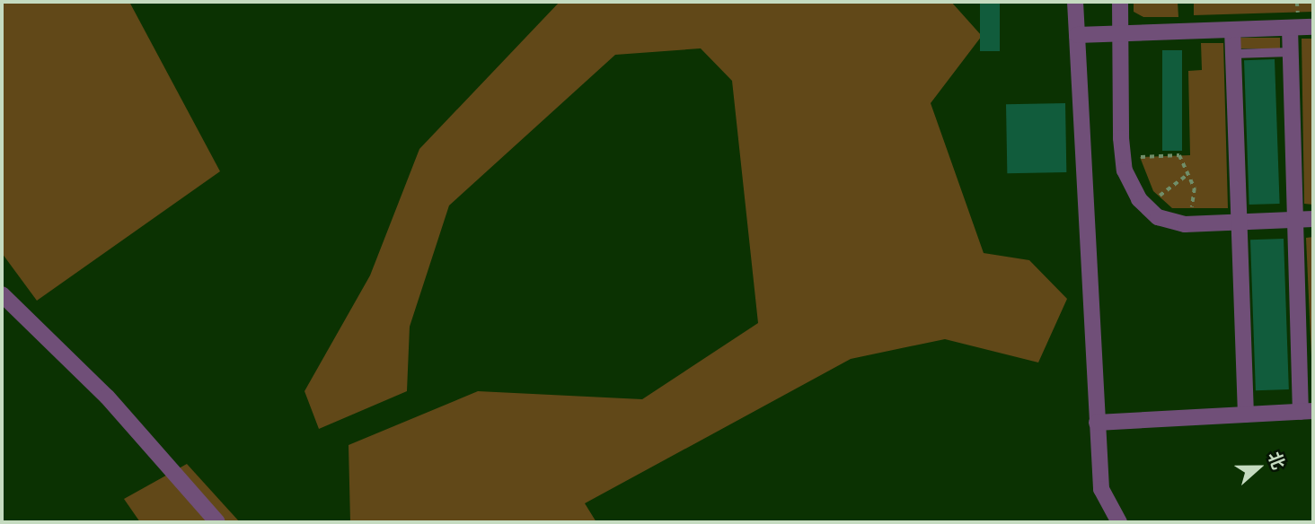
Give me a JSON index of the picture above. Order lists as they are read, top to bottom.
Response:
{
  "north": "right"
}
